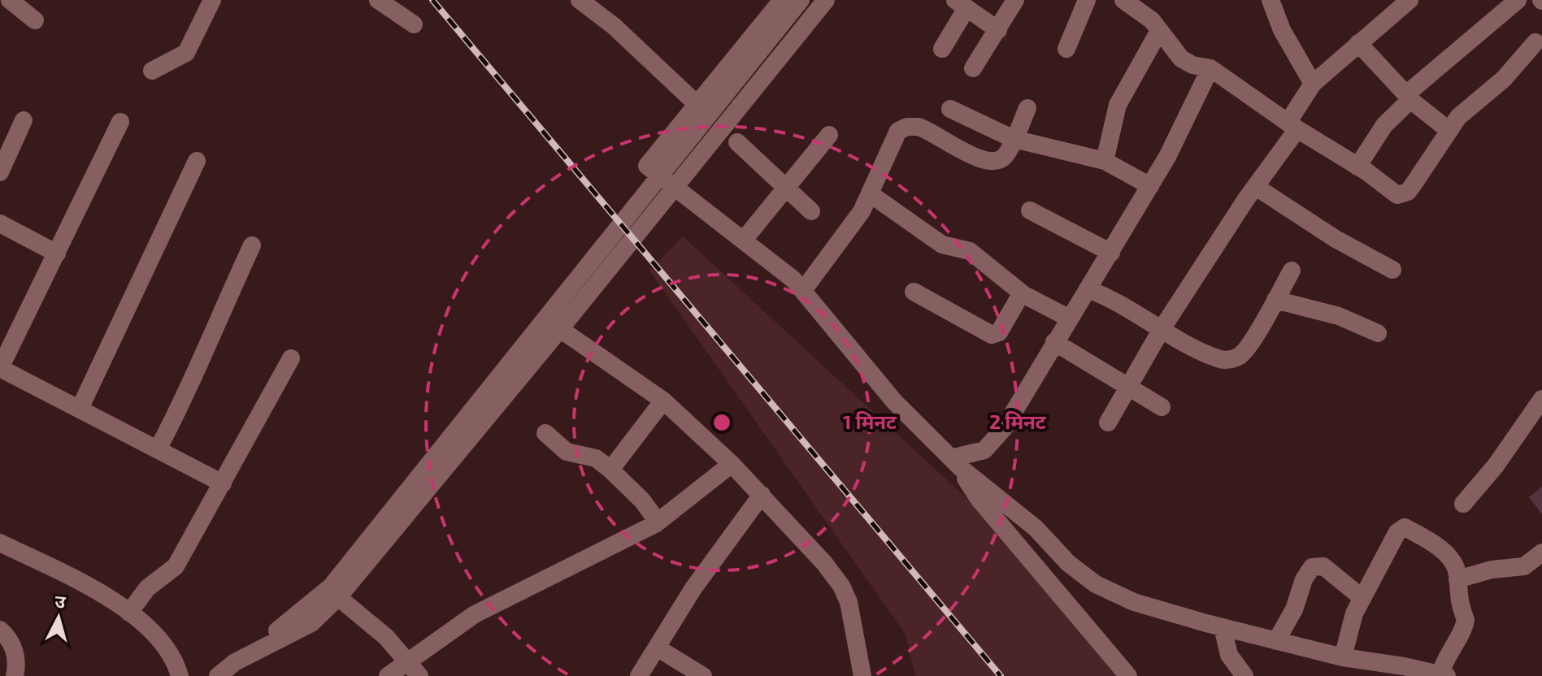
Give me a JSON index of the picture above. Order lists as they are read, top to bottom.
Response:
{
  "north": "top",
  "rings": ["1 मिनट", "2 मिनट"]
}
